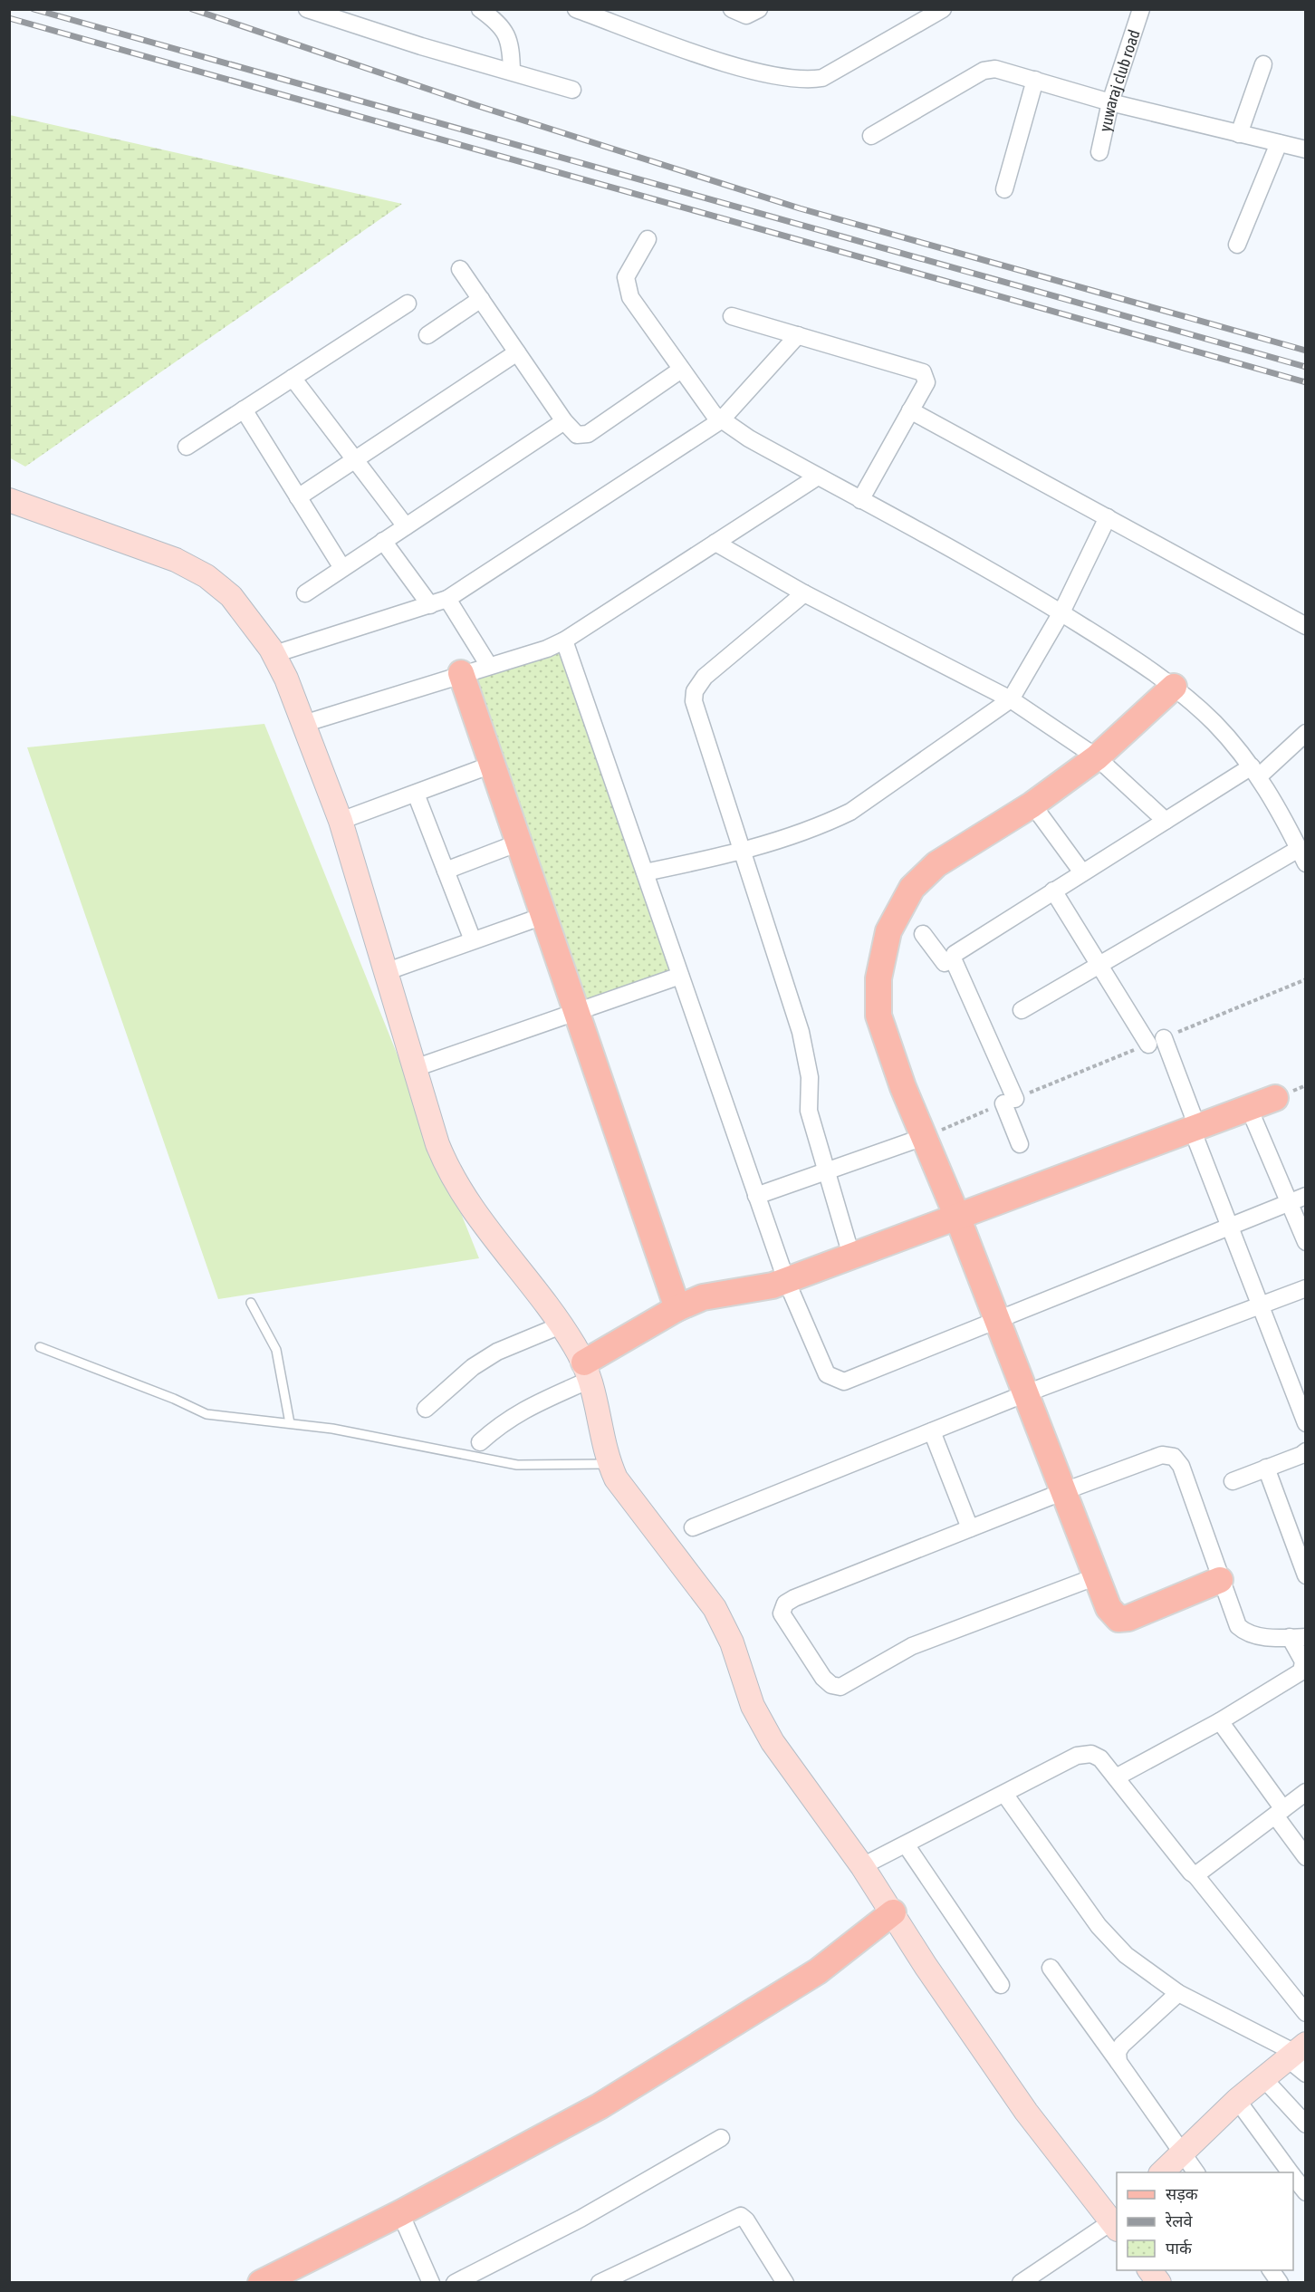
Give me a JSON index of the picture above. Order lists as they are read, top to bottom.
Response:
{
  "streets": {
    "street": ["yuwaraj club road"]
  },
  "legend": ["सड़क", "रेलवे", "पार्क"]
}
